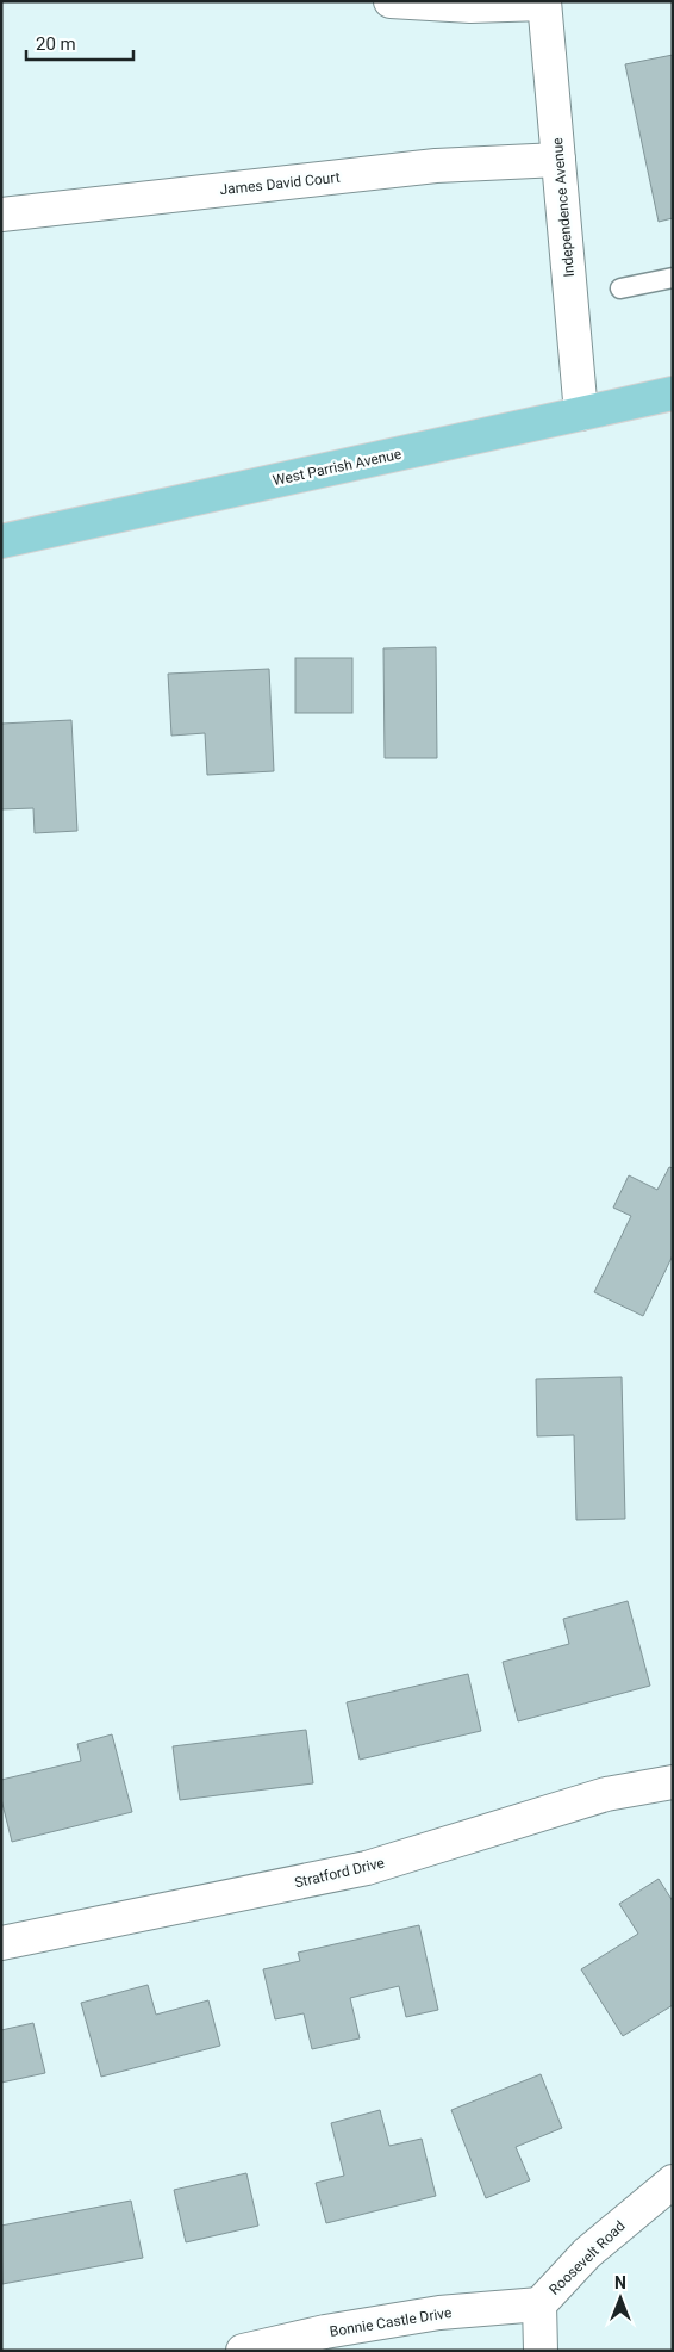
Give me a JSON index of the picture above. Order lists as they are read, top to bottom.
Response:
{
  "streets": {
    "main road": ["West Parrish Avenue"],
    "street": [
      "James David Court",
      "Independence Avenue",
      "Stratford Drive",
      "Roosevelt Road",
      "Bonnie Castle Drive"
    ]
  },
  "crossings": [
    ["James David Court", "Independence Avenue"],
    ["Independence Avenue", "West Parrish Avenue"],
    ["Roosevelt Road", "Bonnie Castle Drive"]
  ],
  "scale_bar": "20 m",
  "north": "top"
}
